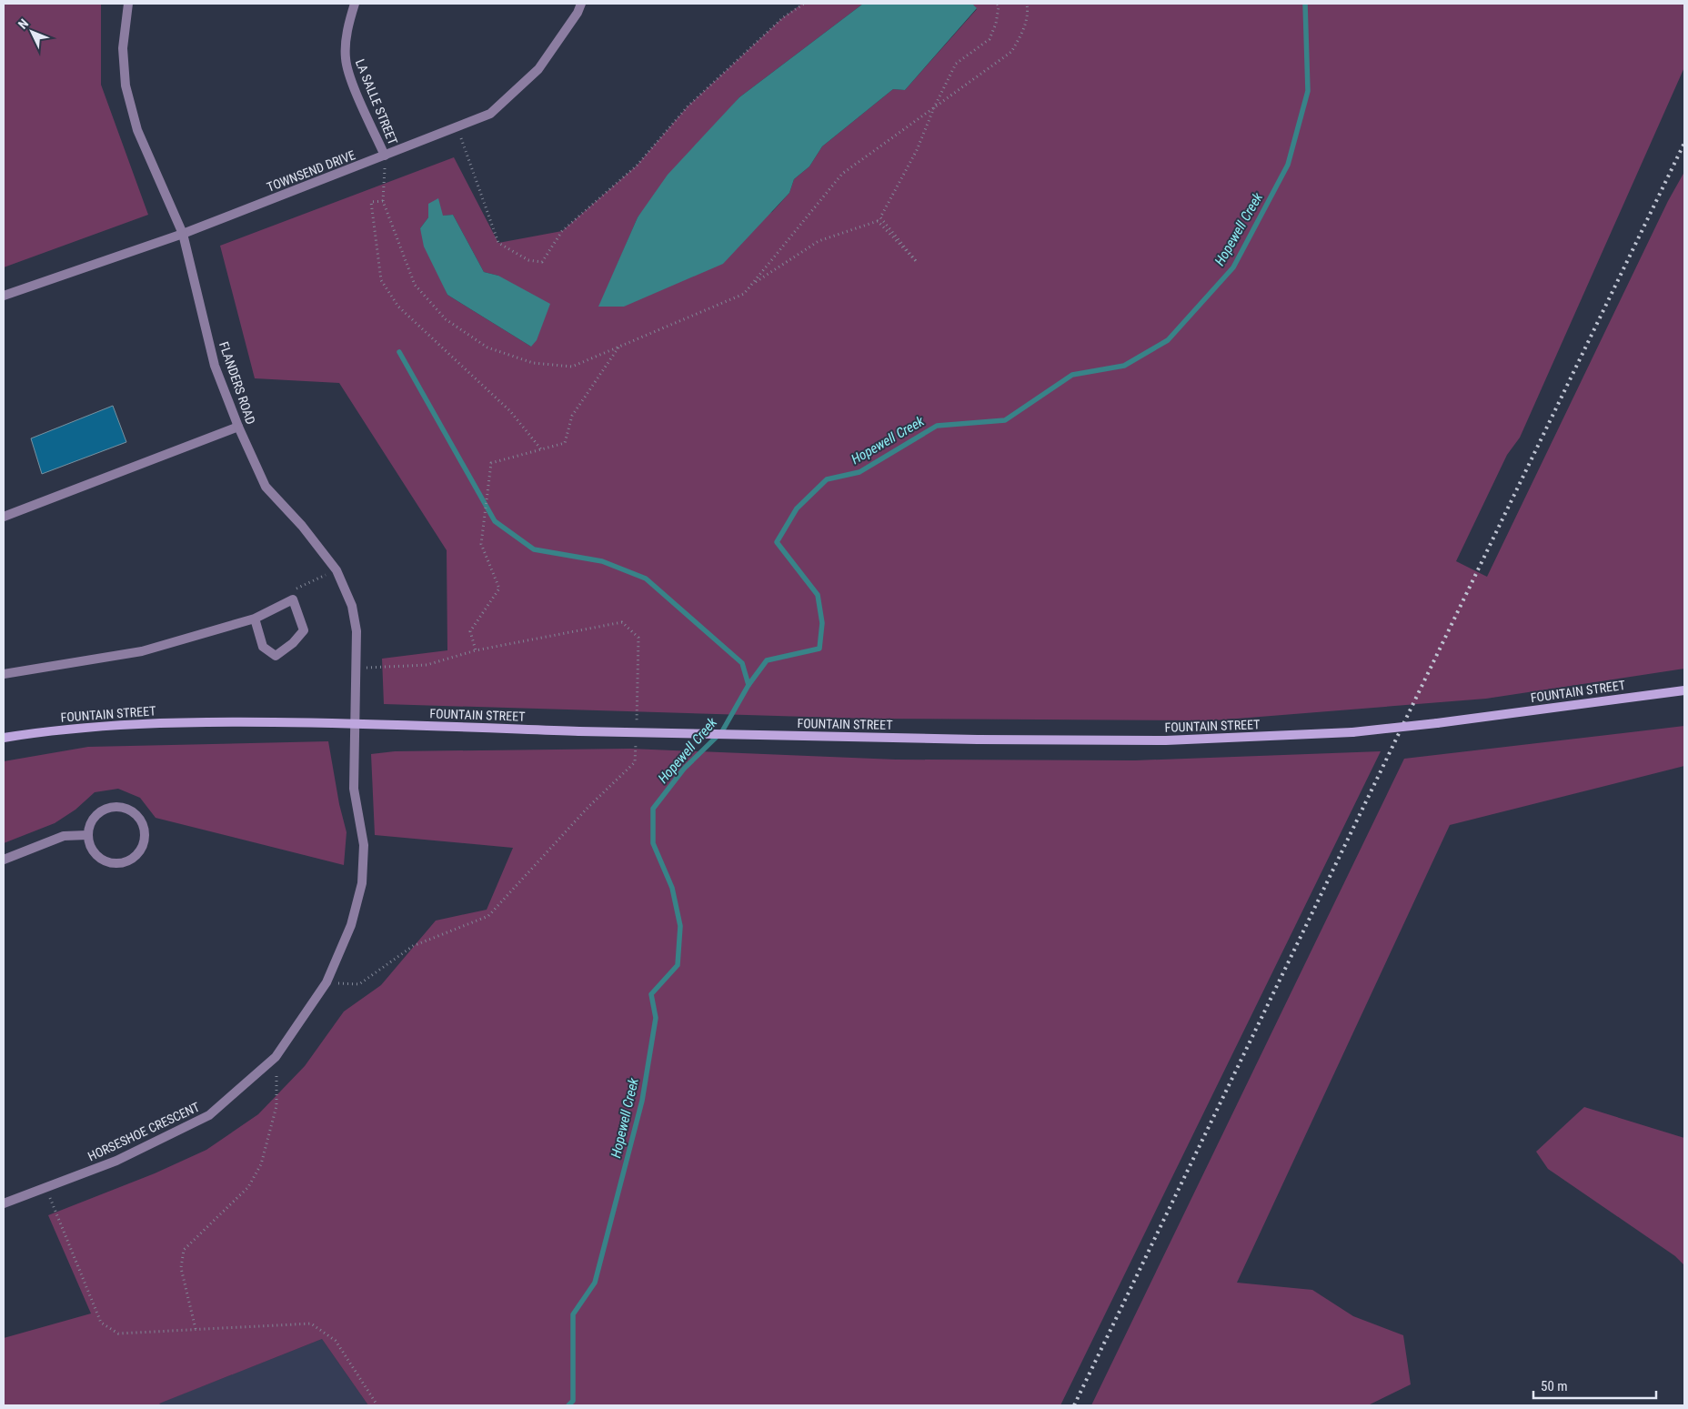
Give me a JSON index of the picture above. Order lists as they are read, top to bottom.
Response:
{
  "streets": {
    "main road": ["FOUNTAIN STREET"],
    "street": [
      "LA SALLE STREET",
      "TOWNSEND DRIVE",
      "FLANDERS ROAD",
      "HORSESHOE CRESCENT"
    ]
  },
  "crossings": [
    ["LA SALLE STREET", "TOWNSEND DRIVE"],
    ["TOWNSEND DRIVE", "FLANDERS ROAD"],
    ["FLANDERS ROAD", "FOUNTAIN STREET"],
    ["FLANDERS ROAD", "HORSESHOE CRESCENT"],
    ["FOUNTAIN STREET", "HORSESHOE CRESCENT"]
  ],
  "water": ["Hopewell Creek"],
  "scale_bar": "50 m",
  "north": "top left"
}
